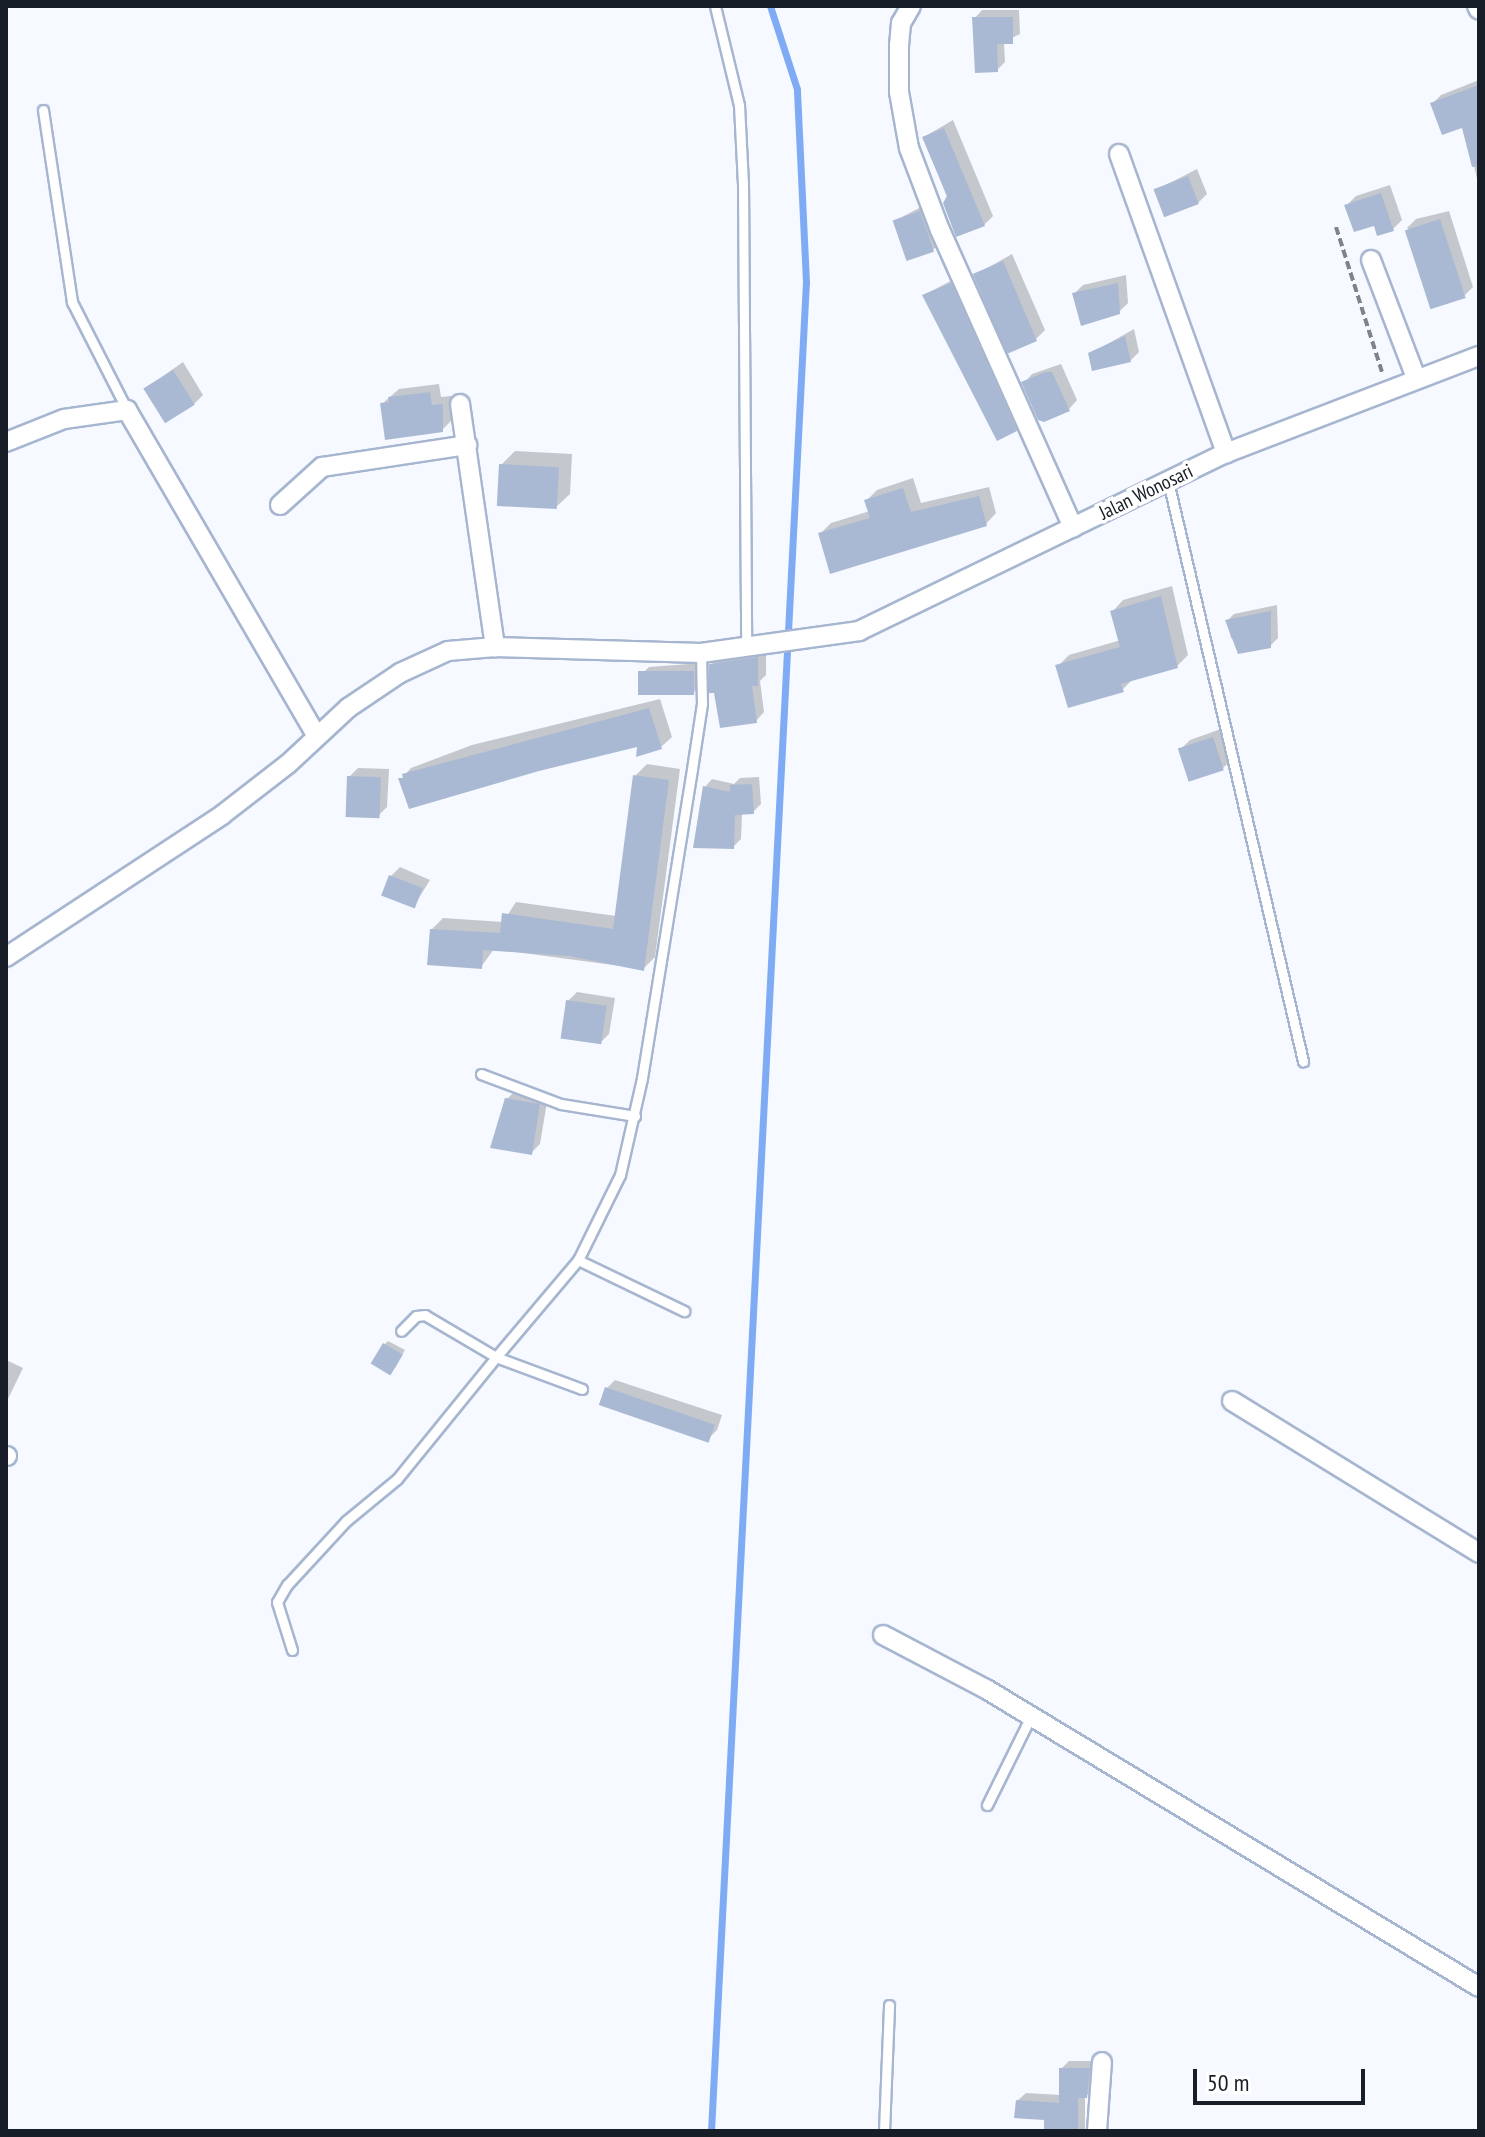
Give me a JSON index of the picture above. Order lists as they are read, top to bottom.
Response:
{
  "streets": {
    "street": ["Jalan Wonosari"]
  },
  "scale_bar": "50 m"
}
